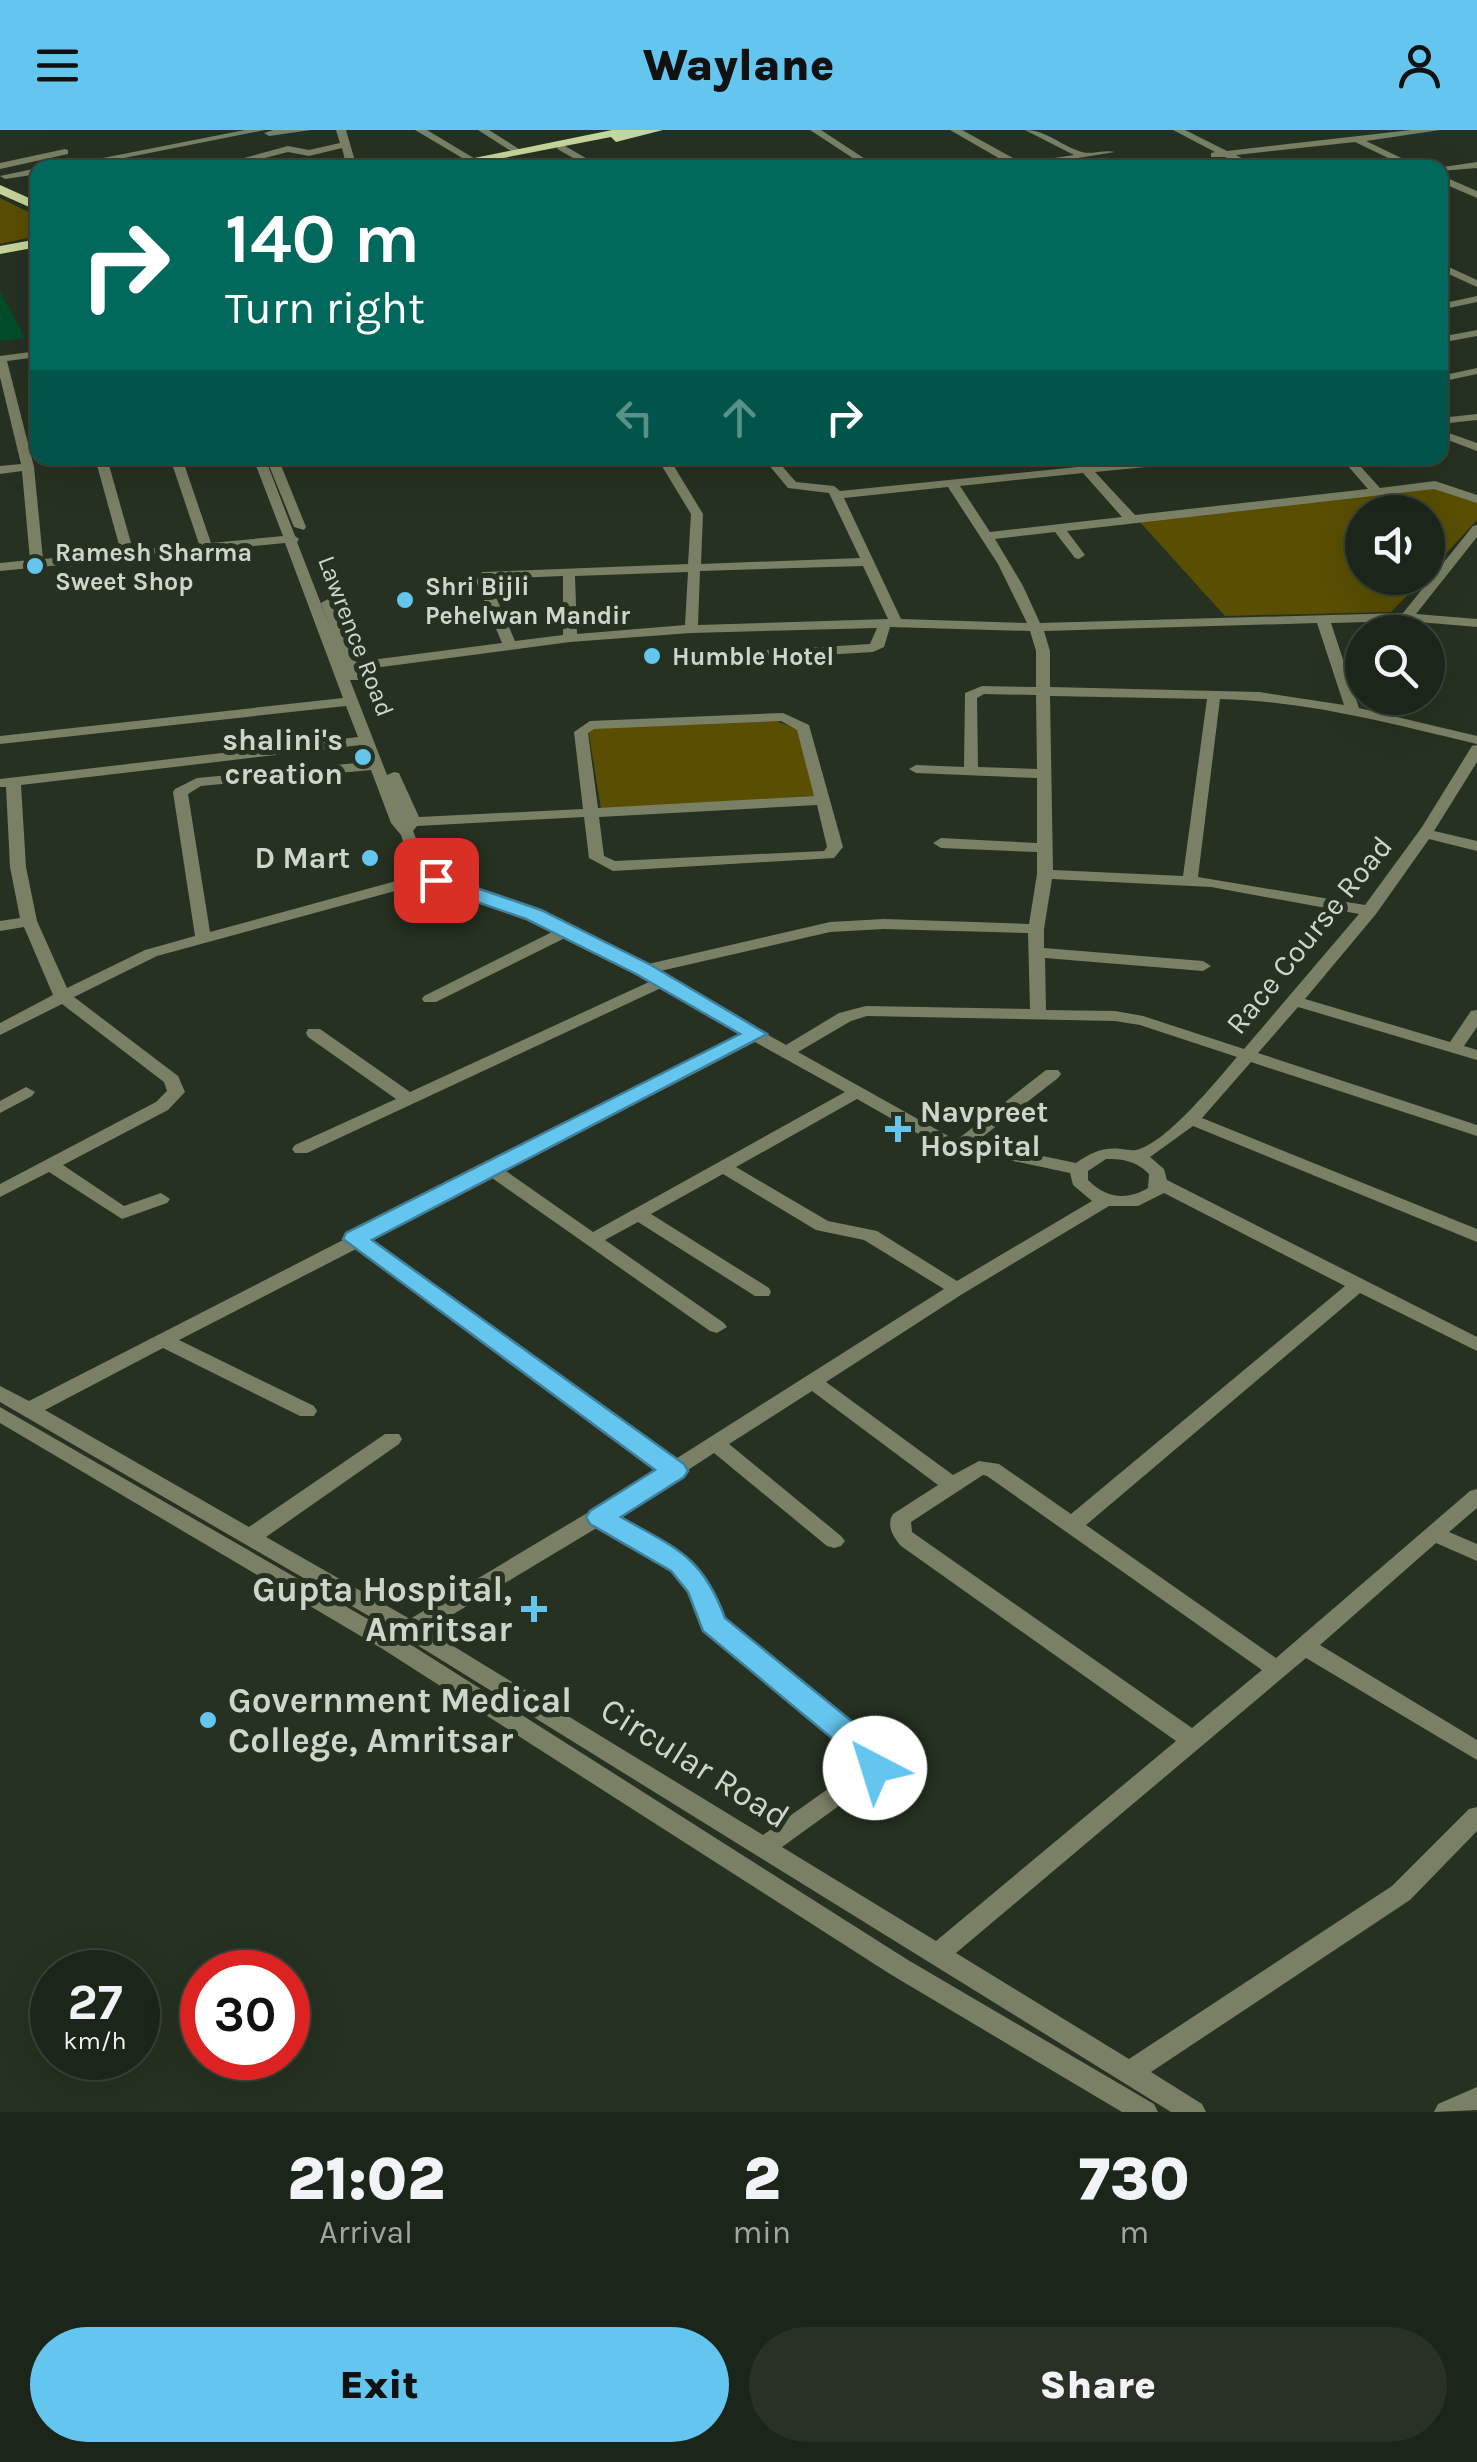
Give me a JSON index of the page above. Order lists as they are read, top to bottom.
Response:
{
  "streets": {
    "street": ["Lawrence Road", "Race Course Road", "Circular Road"]
  },
  "places": {
    "other": [
      "Ramesh Sharma Sweet Shop",
      "Shri Bijli Pehelwan Mandir",
      "Humble Hotel",
      "shalini's creation",
      "D Mart",
      "Government Medical College, Amritsar"
    ],
    "health": ["Navpreet Hospital", "Gupta Hospital, Amritsar"]
  },
  "page": {
    "header": "Waylane",
    "turn": ["140 m", "Turn right"],
    "speed": "27 km/h",
    "limit": "30",
    "eta": [
      "21:02",
      "Arrival",
      "2",
      "min",
      "730",
      "m"
    ],
    "buttons": ["Exit", "Share"]
  }
}
